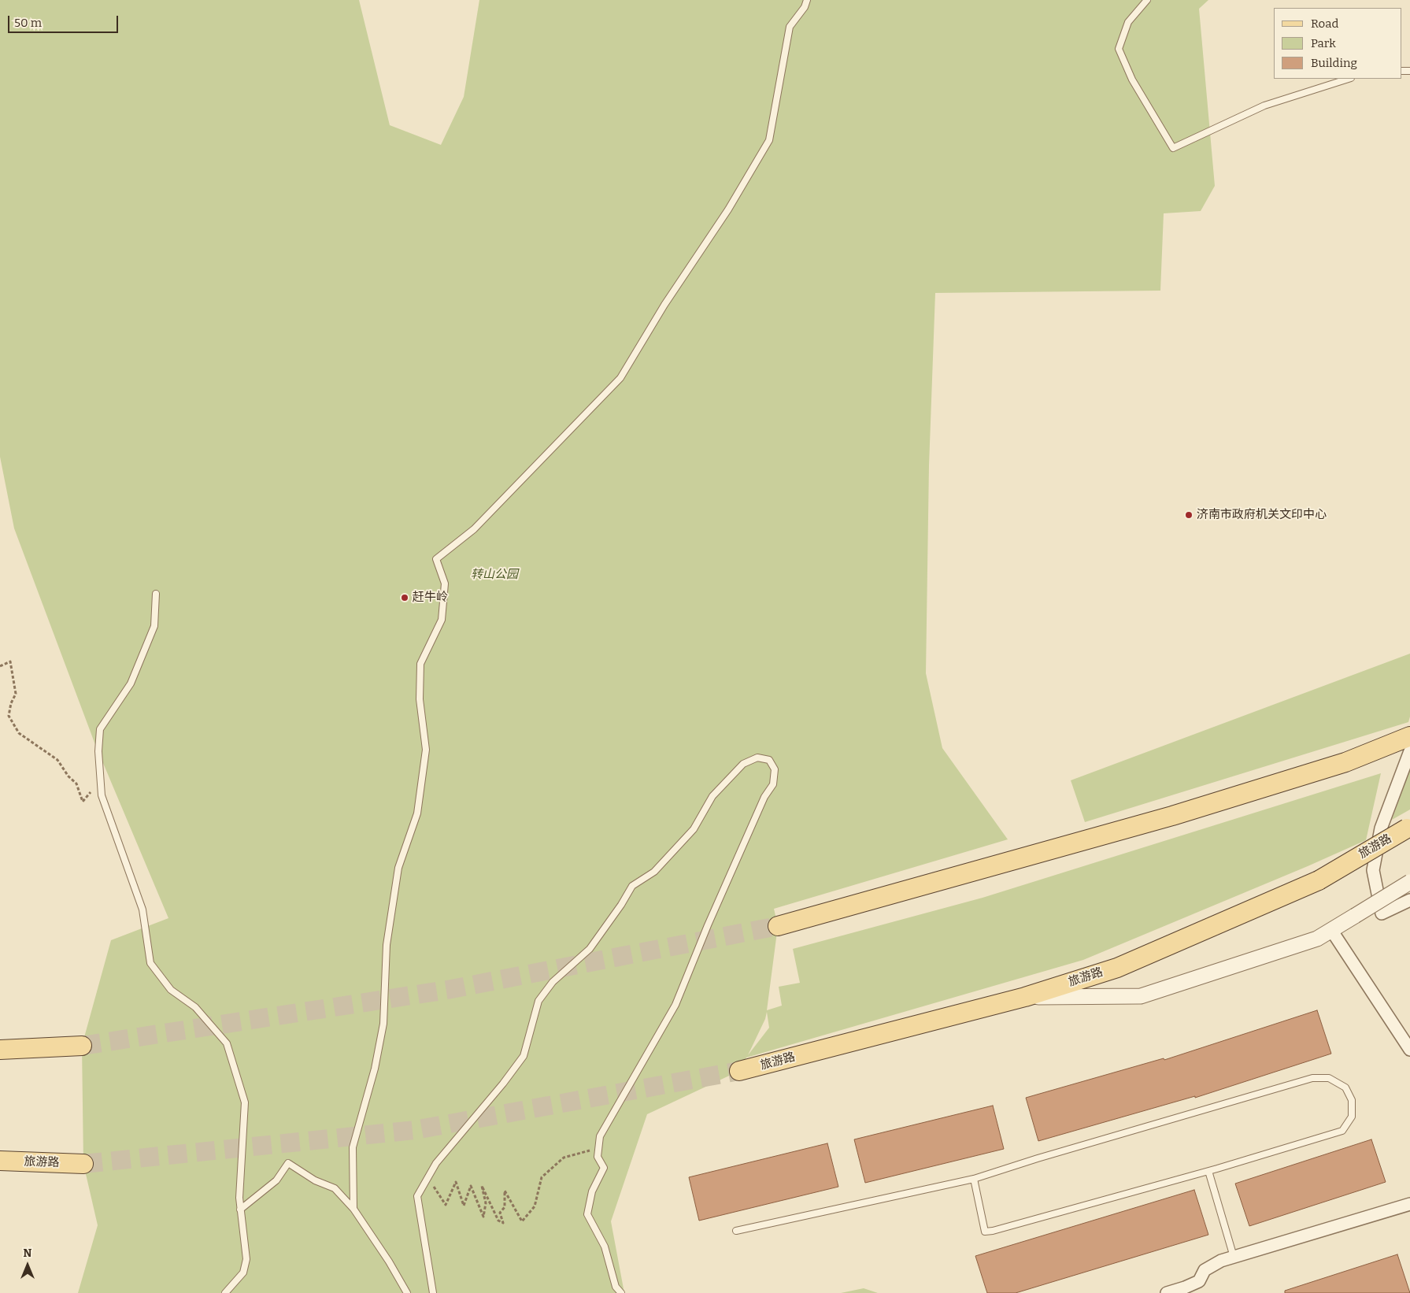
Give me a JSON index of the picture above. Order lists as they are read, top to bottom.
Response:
{
  "streets": {
    "main road": ["旅游路"]
  },
  "parks": ["转山公园"],
  "places": ["济南市政府机关文印中心", "赶牛岭"],
  "legend": ["Road", "Park", "Building"],
  "scale_bar": "50 m",
  "north": "top"
}
